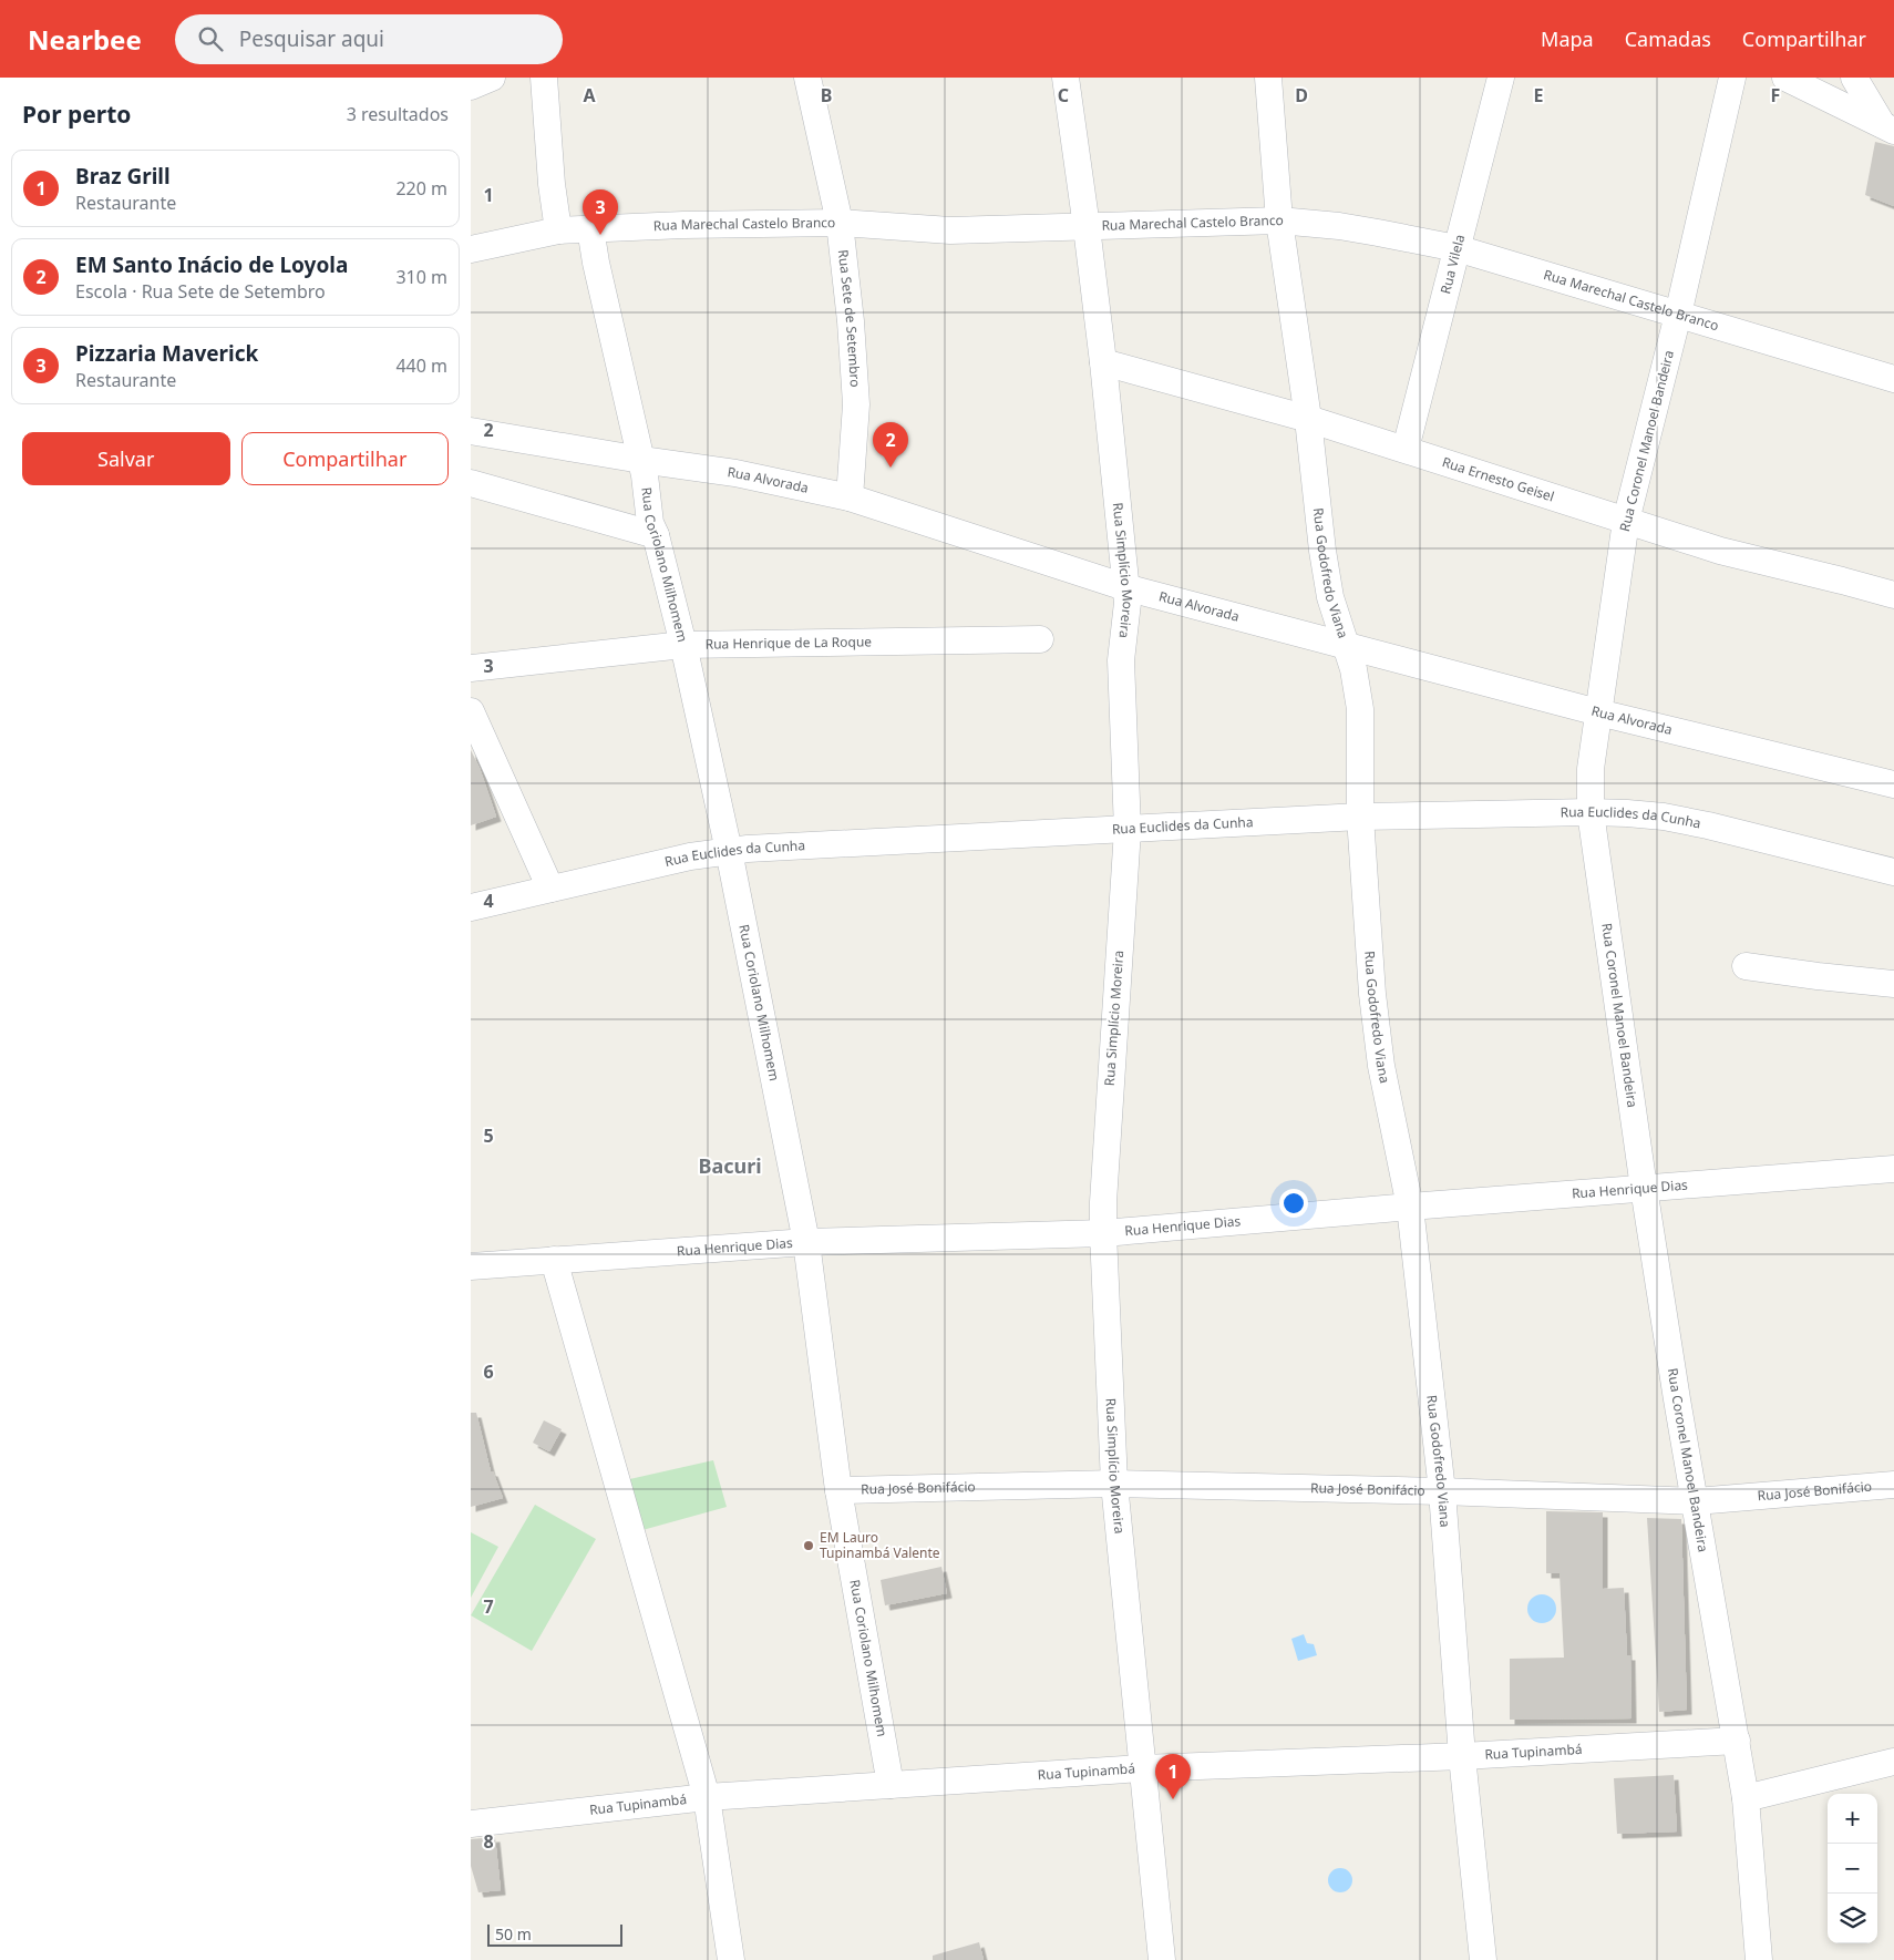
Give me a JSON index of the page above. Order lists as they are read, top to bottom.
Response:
{
  "streets": {
    "street": [
      "Rua Marechal Castelo Branco",
      "Rua Vilela",
      "Rua Sete de Setembro",
      "Rua Coronel Manoel Bandeira",
      "Rua Ernesto Geisel",
      "Rua Alvorada",
      "Rua Coriolano Milhomem",
      "Rua Simplício Moreira",
      "Rua Godofredo Viana",
      "Rua Henrique de La Roque",
      "Rua Euclides da Cunha",
      "Rua Henrique Dias",
      "Rua José Bonifácio",
      "Rua Tupinambá"
    ]
  },
  "crossings": [
    ["Rua Marechal Castelo Branco", "Rua Vilela"],
    ["Rua Marechal Castelo Branco", "Rua Sete de Setembro"],
    ["Rua Marechal Castelo Branco", "Rua Coronel Manoel Bandeira"],
    ["Rua Marechal Castelo Branco", "Rua Coriolano Milhomem"],
    ["Rua Marechal Castelo Branco", "Rua Simplício Moreira"],
    ["Rua Marechal Castelo Branco", "Rua Godofredo Viana"],
    ["Rua Vilela", "Rua Ernesto Geisel"],
    ["Rua Sete de Setembro", "Rua Alvorada"],
    ["Rua Coronel Manoel Bandeira", "Rua Ernesto Geisel"],
    ["Rua Coronel Manoel Bandeira", "Rua Alvorada"],
    ["Rua Coronel Manoel Bandeira", "Rua Euclides da Cunha"],
    ["Rua Coronel Manoel Bandeira", "Rua Henrique Dias"],
    ["Rua Coronel Manoel Bandeira", "Rua José Bonifácio"],
    ["Rua Coronel Manoel Bandeira", "Rua Tupinambá"],
    ["Rua Ernesto Geisel", "Rua Simplício Moreira"],
    ["Rua Ernesto Geisel", "Rua Godofredo Viana"],
    ["Rua Alvorada", "Rua Coriolano Milhomem"],
    ["Rua Alvorada", "Rua Simplício Moreira"],
    ["Rua Alvorada", "Rua Godofredo Viana"],
    ["Rua Coriolano Milhomem", "Rua Henrique de La Roque"],
    ["Rua Coriolano Milhomem", "Rua Euclides da Cunha"],
    ["Rua Coriolano Milhomem", "Rua Henrique Dias"],
    ["Rua Coriolano Milhomem", "Rua José Bonifácio"],
    ["Rua Coriolano Milhomem", "Rua Tupinambá"],
    ["Rua Simplício Moreira", "Rua Euclides da Cunha"],
    ["Rua Simplício Moreira", "Rua Henrique Dias"],
    ["Rua Simplício Moreira", "Rua José Bonifácio"],
    ["Rua Simplício Moreira", "Rua Tupinambá"],
    ["Rua Godofredo Viana", "Rua Euclides da Cunha"],
    ["Rua Godofredo Viana", "Rua Henrique Dias"],
    ["Rua Godofredo Viana", "Rua José Bonifácio"],
    ["Rua Godofredo Viana", "Rua Tupinambá"]
  ],
  "districts": ["Bacuri"],
  "places": ["EM Lauro Tupinambá Valente"],
  "scale_bar": "50 m",
  "page": {
    "header": "Nearbee",
    "search": "Pesquisar aqui",
    "nav": ["Mapa", "Camadas", "Compartilhar"],
    "heading": ["Por perto", "3 resultados"],
    "list": [
      {
        "mark": "1",
        "name": "Braz Grill",
        "note": "Restaurante",
        "value": "220 m"
      },
      {
        "mark": "2",
        "name": "EM Santo Inácio de Loyola",
        "note": "Escola · Rua Sete de Setembro",
        "value": "310 m"
      },
      {
        "mark": "3",
        "name": "Pizzaria Maverick",
        "note": "Restaurante",
        "value": "440 m"
      }
    ],
    "pins": ["3", "2", "1"],
    "buttons": ["Salvar", "Compartilhar"],
    "map_buttons": ["+", "−"],
    "scale": "50 m"
  },
  "grid": {
    "columns": [
      "A",
      "B",
      "C",
      "D",
      "E",
      "F"
    ],
    "rows": [
      "1",
      "2",
      "3",
      "4",
      "5",
      "6",
      "7",
      "8"
    ]
  }
}
